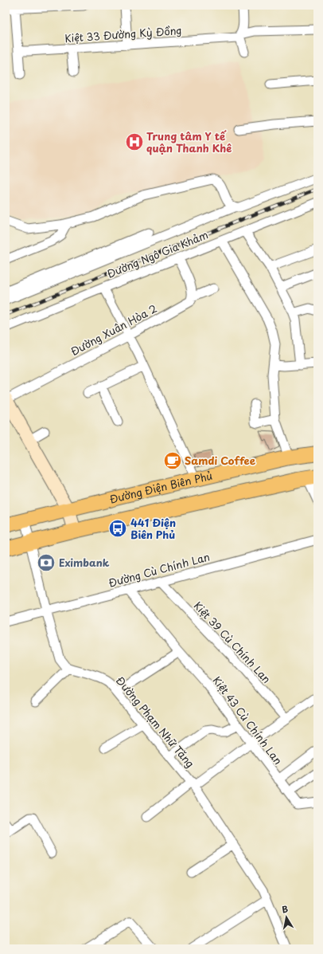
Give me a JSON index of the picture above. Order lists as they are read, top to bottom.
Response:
{
  "streets": {
    "main road": ["Đường Điện Biên Phủ"],
    "street": [
      "Kiệt 33 Đường Kỳ Đồng",
      "Đường Ngô Gia Khảm",
      "Đường Xuân Hòa 2",
      "Đường Cù Chính Lan",
      "Kiệt 39 Cù Chính Lan",
      "Kiệt 43 Cù Chính Lan",
      "Đường Phạm Nhữ Tăng"
    ]
  },
  "crossings": [
    ["Đường Điện Biên Phủ", "Đường Phạm Nhữ Tăng"],
    ["Đường Cù Chính Lan", "Kiệt 39 Cù Chính Lan"],
    ["Đường Cù Chính Lan", "Kiệt 43 Cù Chính Lan"],
    ["Đường Cù Chính Lan", "Đường Phạm Nhữ Tăng"]
  ],
  "places": {
    "hospital": ["Trung tâm Y tế quận Thanh Khê"],
    "cafe": ["Samdi Coffee"],
    "bus stop": ["441 Điện Biên Phủ"],
    "bank": ["Eximbank"]
  },
  "north": "top"
}
